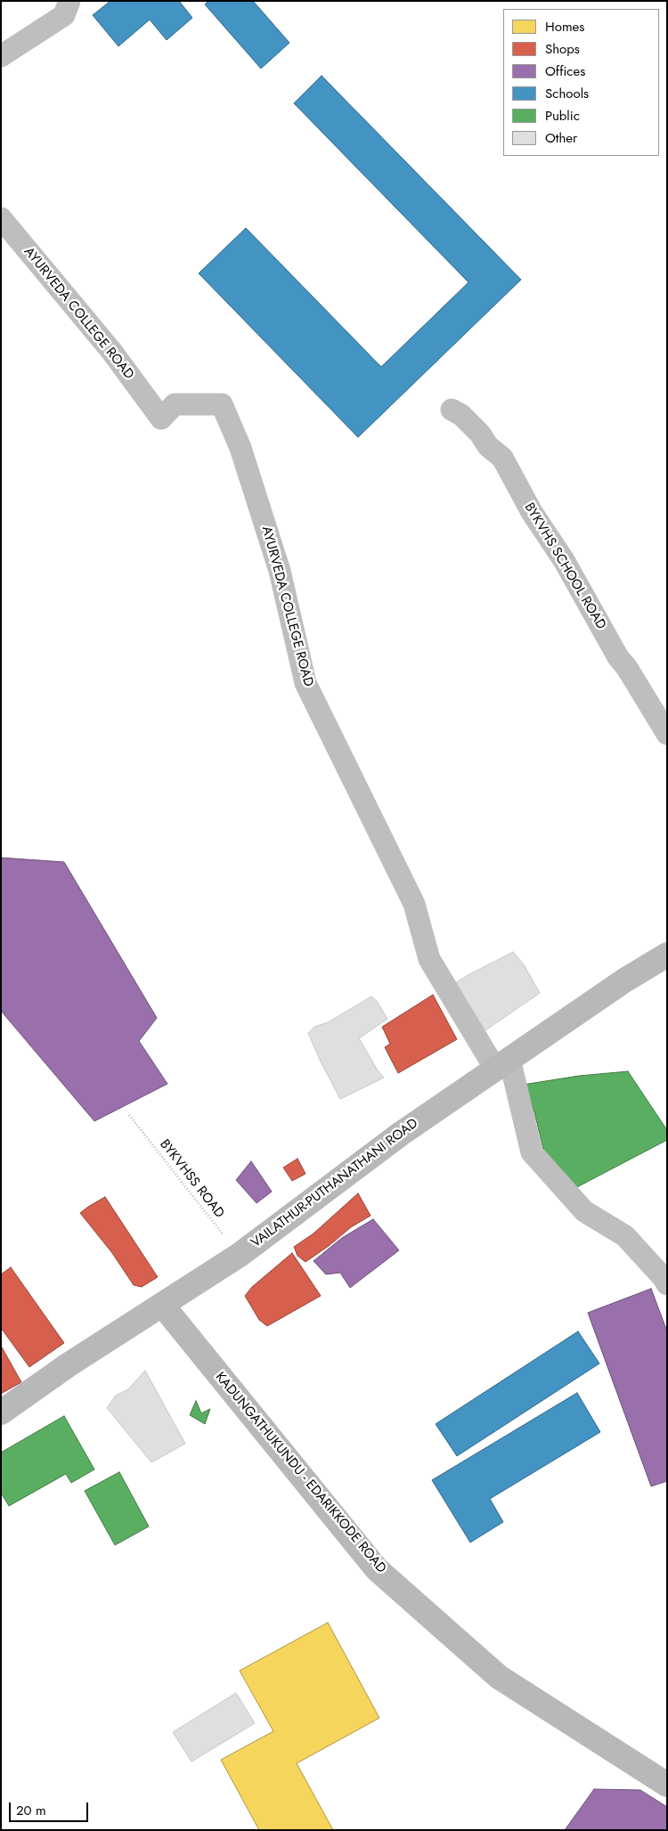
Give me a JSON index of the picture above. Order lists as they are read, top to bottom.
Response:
{
  "streets": {
    "main road": ["VAILATHUR-PUTHANATHANI ROAD", "KADUNGATHUKUNDU - EDARIKKODE ROAD"],
    "street": ["AYURVEDA COLLEGE ROAD", "BYKVHS SCHOOL ROAD"],
    "path": ["BYKVHSS ROAD"]
  },
  "crossings": [
    ["AYURVEDA COLLEGE ROAD", "VAILATHUR-PUTHANATHANI ROAD"],
    ["BYKVHSS ROAD", "VAILATHUR-PUTHANATHANI ROAD"],
    ["VAILATHUR-PUTHANATHANI ROAD", "KADUNGATHUKUNDU - EDARIKKODE ROAD"]
  ],
  "legend": [
    "Homes",
    "Shops",
    "Offices",
    "Schools",
    "Public",
    "Other"
  ],
  "scale_bar": "20 m"
}
